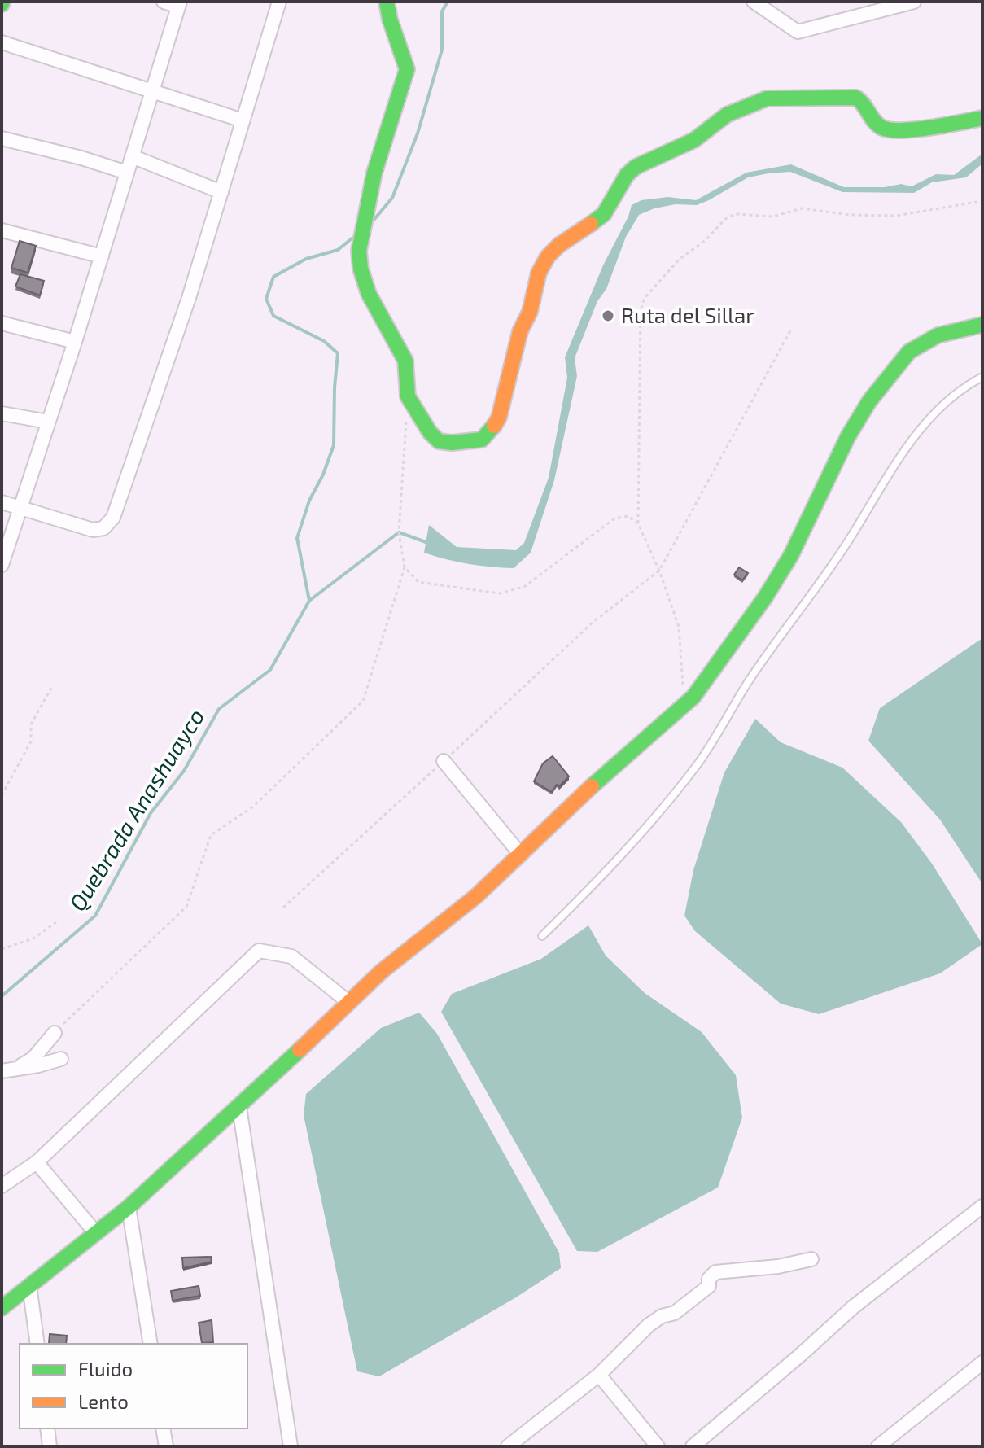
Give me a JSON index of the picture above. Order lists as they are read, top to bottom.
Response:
{
  "water": ["Quebrada Anashuayco"],
  "places": ["Ruta del Sillar"],
  "legend": ["Fluido", "Lento"]
}
